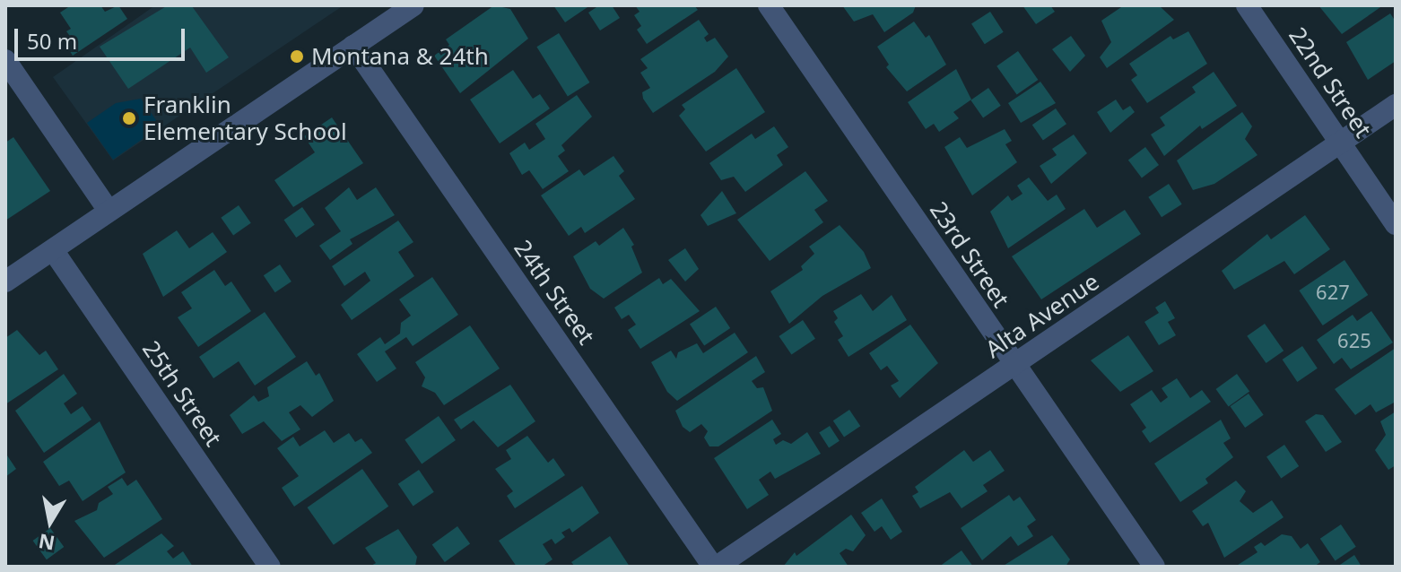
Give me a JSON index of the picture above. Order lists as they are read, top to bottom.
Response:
{
  "streets": {
    "street": [
      "22nd Street",
      "23rd Street",
      "24th Street",
      "Alta Avenue",
      "25th Street"
    ]
  },
  "crossings": [
    ["22nd Street", "Alta Avenue"],
    ["23rd Street", "Alta Avenue"],
    ["24th Street", "Alta Avenue"]
  ],
  "places": ["Montana & 24th", "Franklin Elementary School"],
  "house_numbers": ["627", "625"],
  "scale_bar": "50 m",
  "north": "bottom"
}
